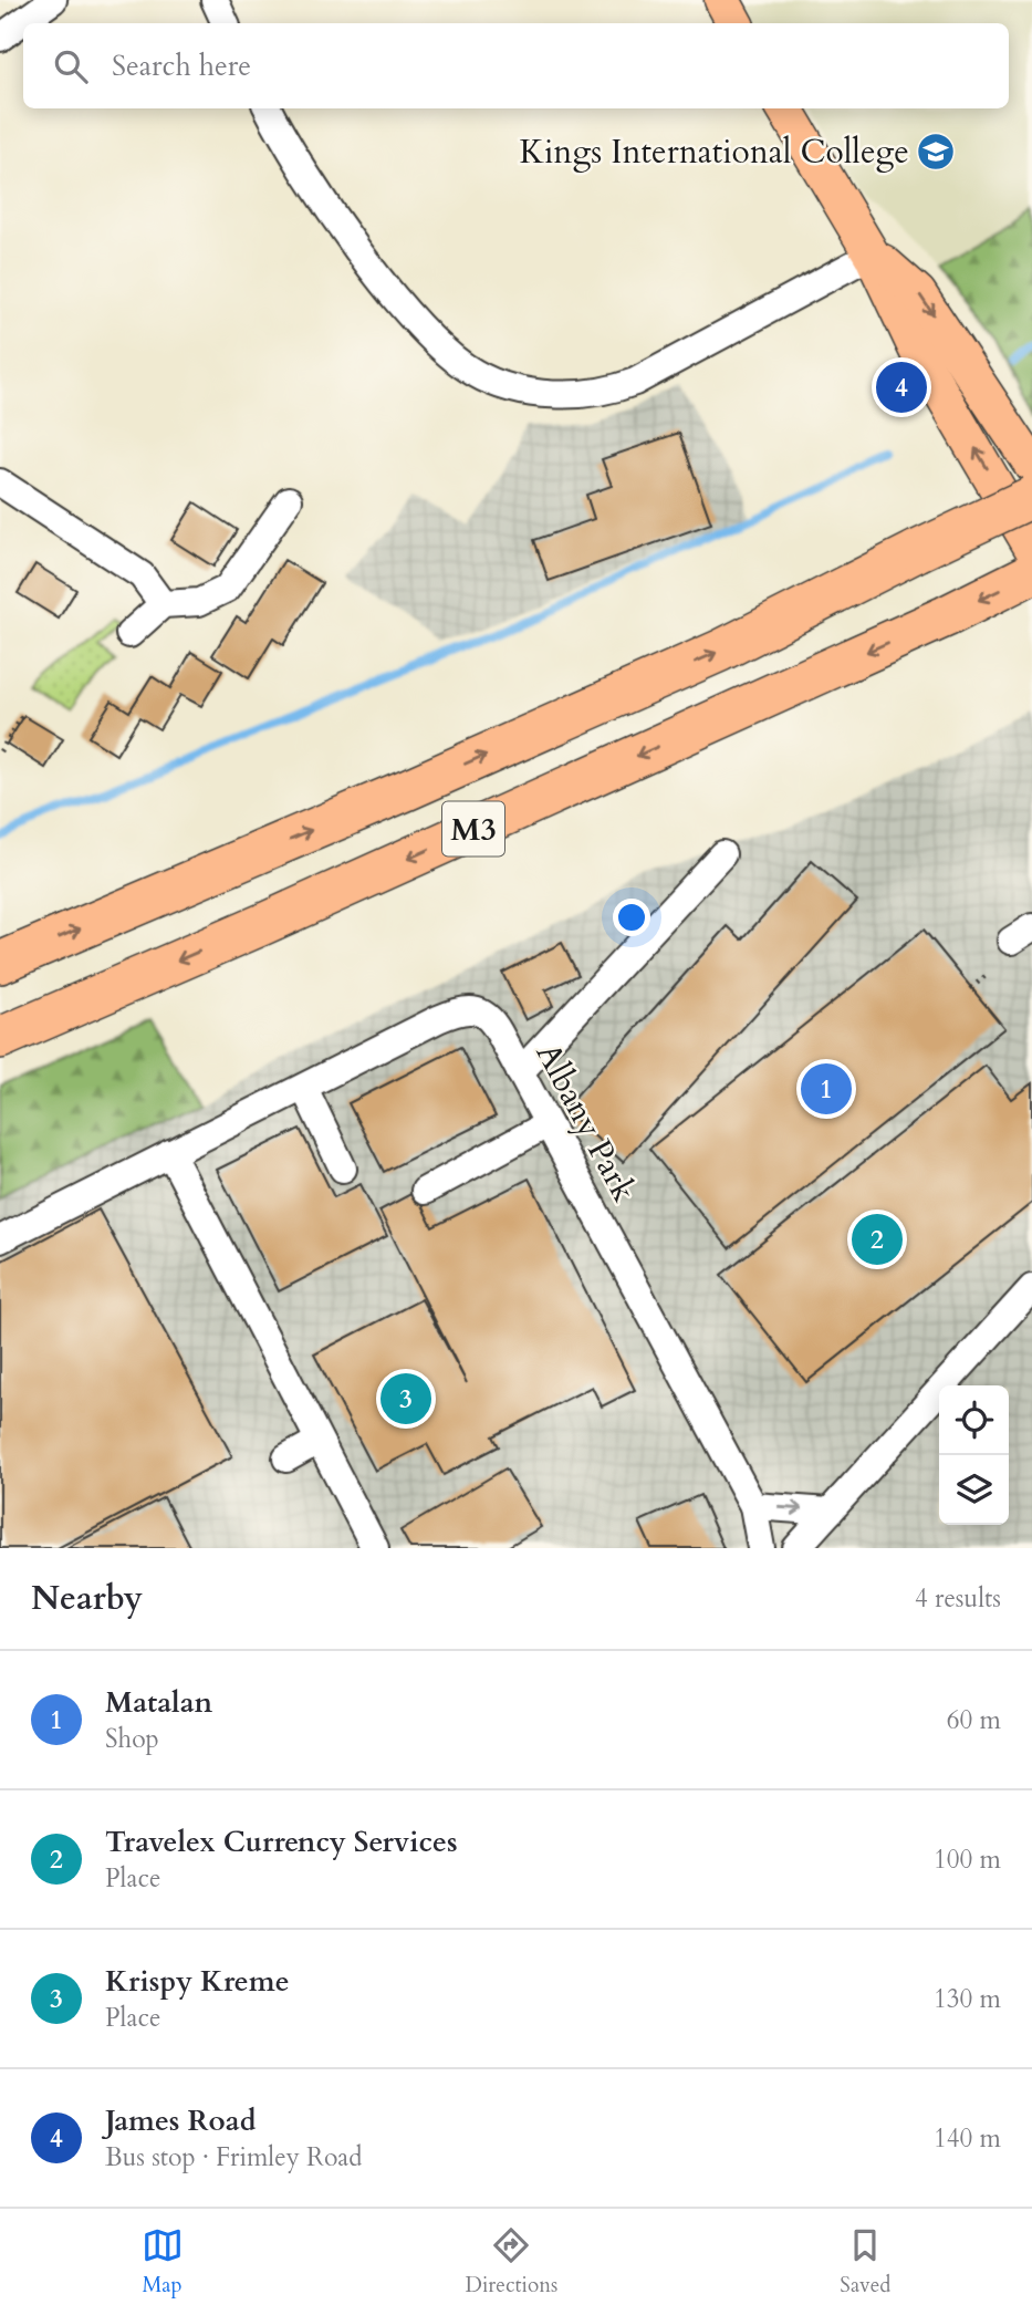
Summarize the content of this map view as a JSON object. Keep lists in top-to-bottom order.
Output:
{
  "streets": {
    "highway": ["M3"],
    "street": ["Albany Park"]
  },
  "places": {
    "school or university": ["Kings International College"]
  },
  "page": {
    "search": "Search here",
    "pins": [
      "4",
      "1",
      "2",
      "3"
    ],
    "heading": ["Nearby", "4 results"],
    "list": [
      {
        "mark": "1",
        "name": "Matalan",
        "note": "Shop",
        "value": "60 m"
      },
      {
        "mark": "2",
        "name": "Travelex Currency Services",
        "note": "Place",
        "value": "100 m"
      },
      {
        "mark": "3",
        "name": "Krispy Kreme",
        "note": "Place",
        "value": "130 m"
      },
      {
        "mark": "4",
        "name": "James Road",
        "note": "Bus stop · Frimley Road",
        "value": "140 m"
      }
    ],
    "nav": ["Map", "Directions", "Saved"]
  }
}
